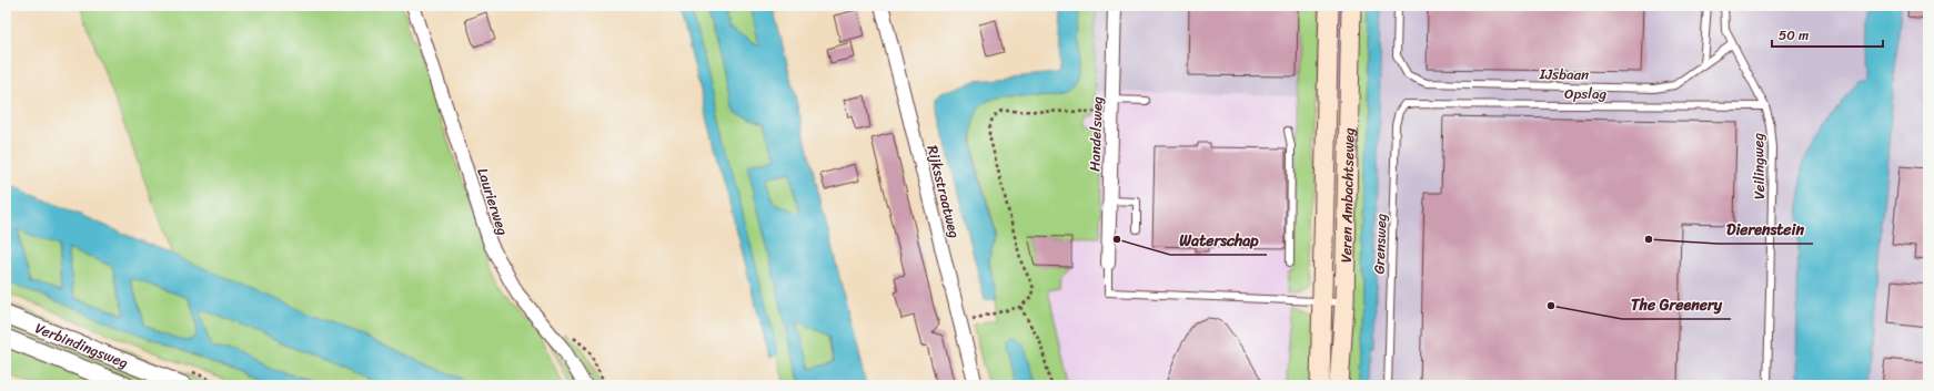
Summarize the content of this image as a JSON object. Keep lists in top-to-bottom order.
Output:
{
  "streets": {
    "main road": ["Veren Ambachtseweg"],
    "street": [
      "Handelsweg",
      "Rijksstraatweg",
      "Laurierweg",
      "Verbindingsweg"
    ],
    "lane": [
      "IJsbaan",
      "Opslag",
      "Veilingweg",
      "Grensweg"
    ]
  },
  "crossings": [
    ["IJsbaan", "Veilingweg"],
    ["Opslag", "Veilingweg"],
    ["Opslag", "Grensweg"]
  ],
  "places": ["Waterschap", "Dierenstein", "The Greenery"],
  "scale_bar": "50 m"
}
